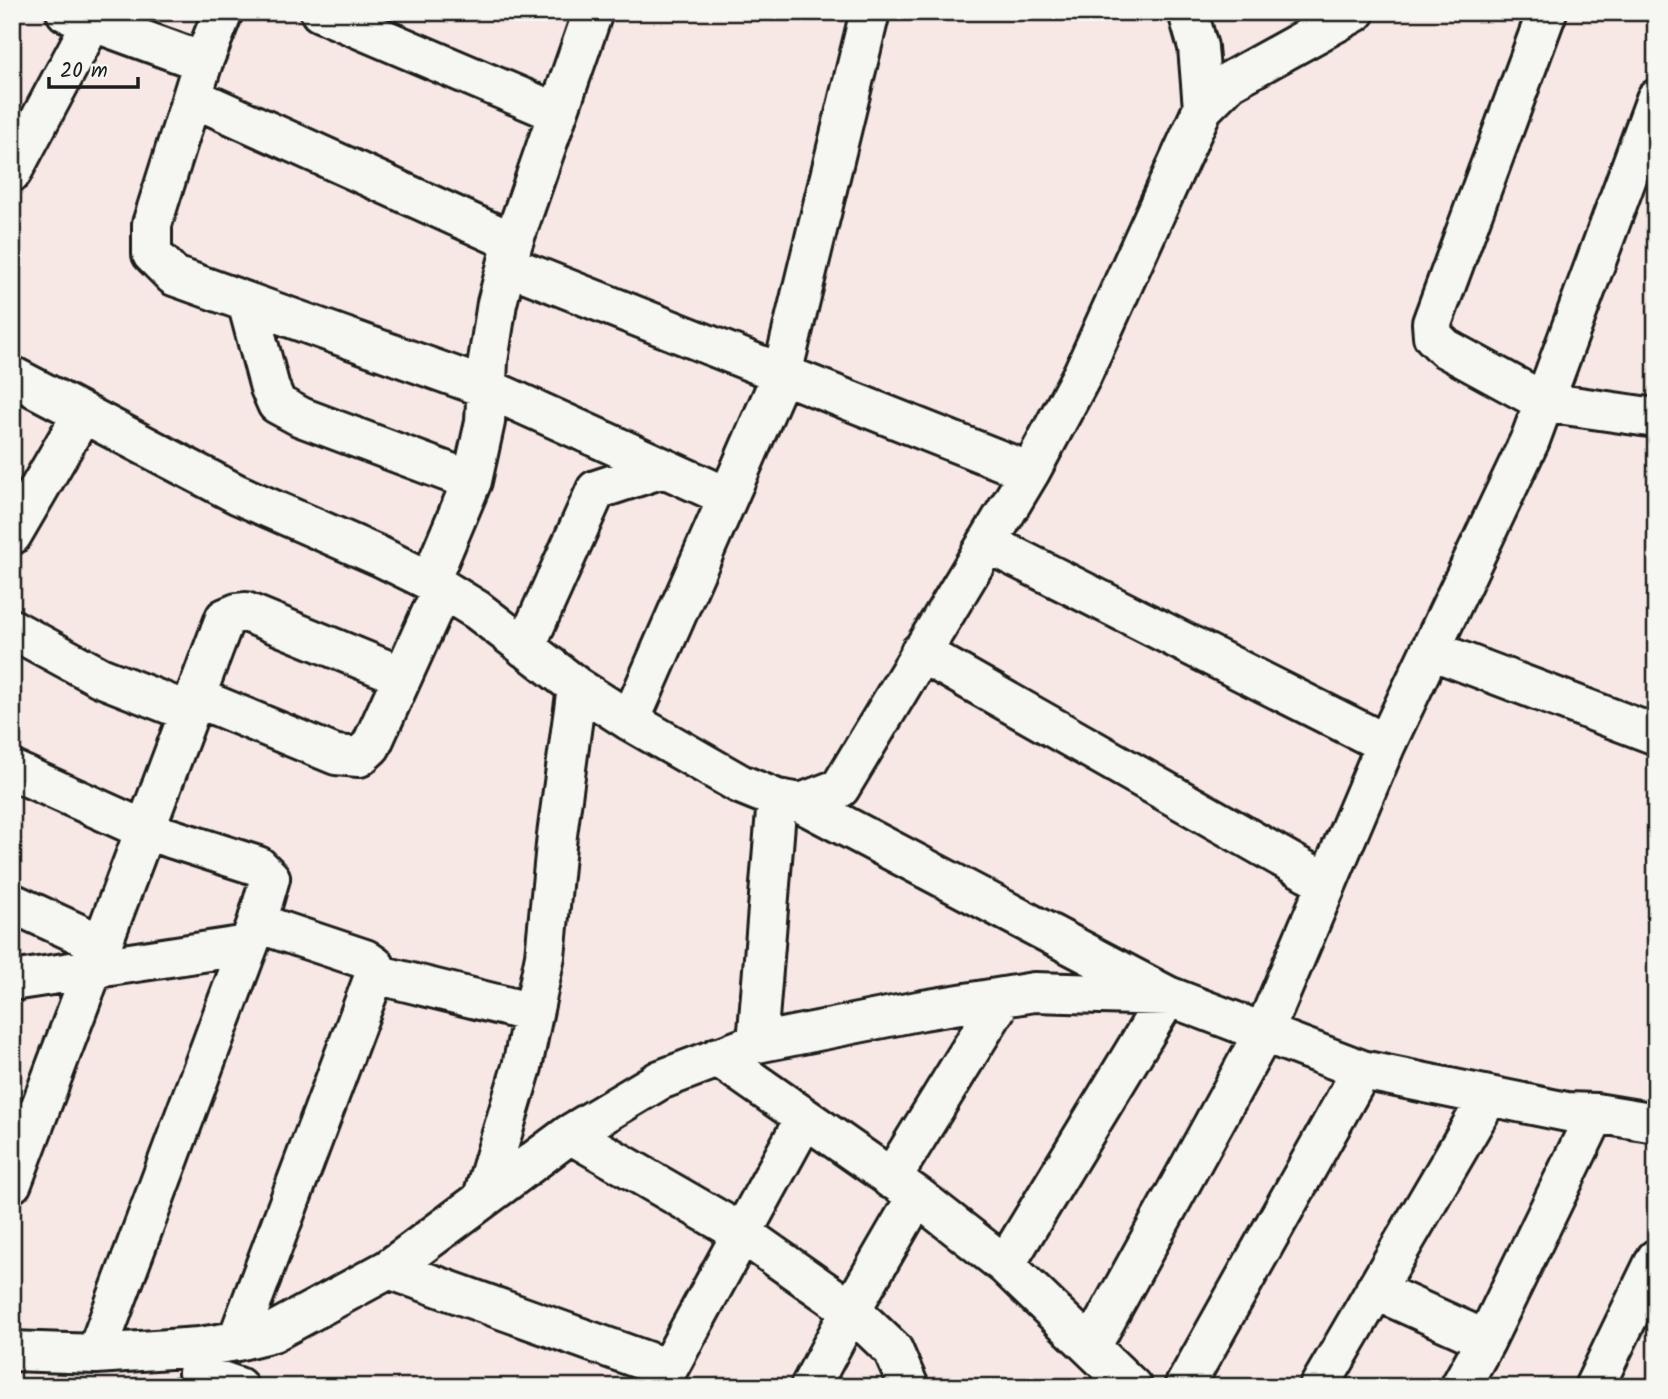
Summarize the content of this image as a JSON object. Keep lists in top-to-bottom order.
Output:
{
  "scale_bar": "20 m"
}
